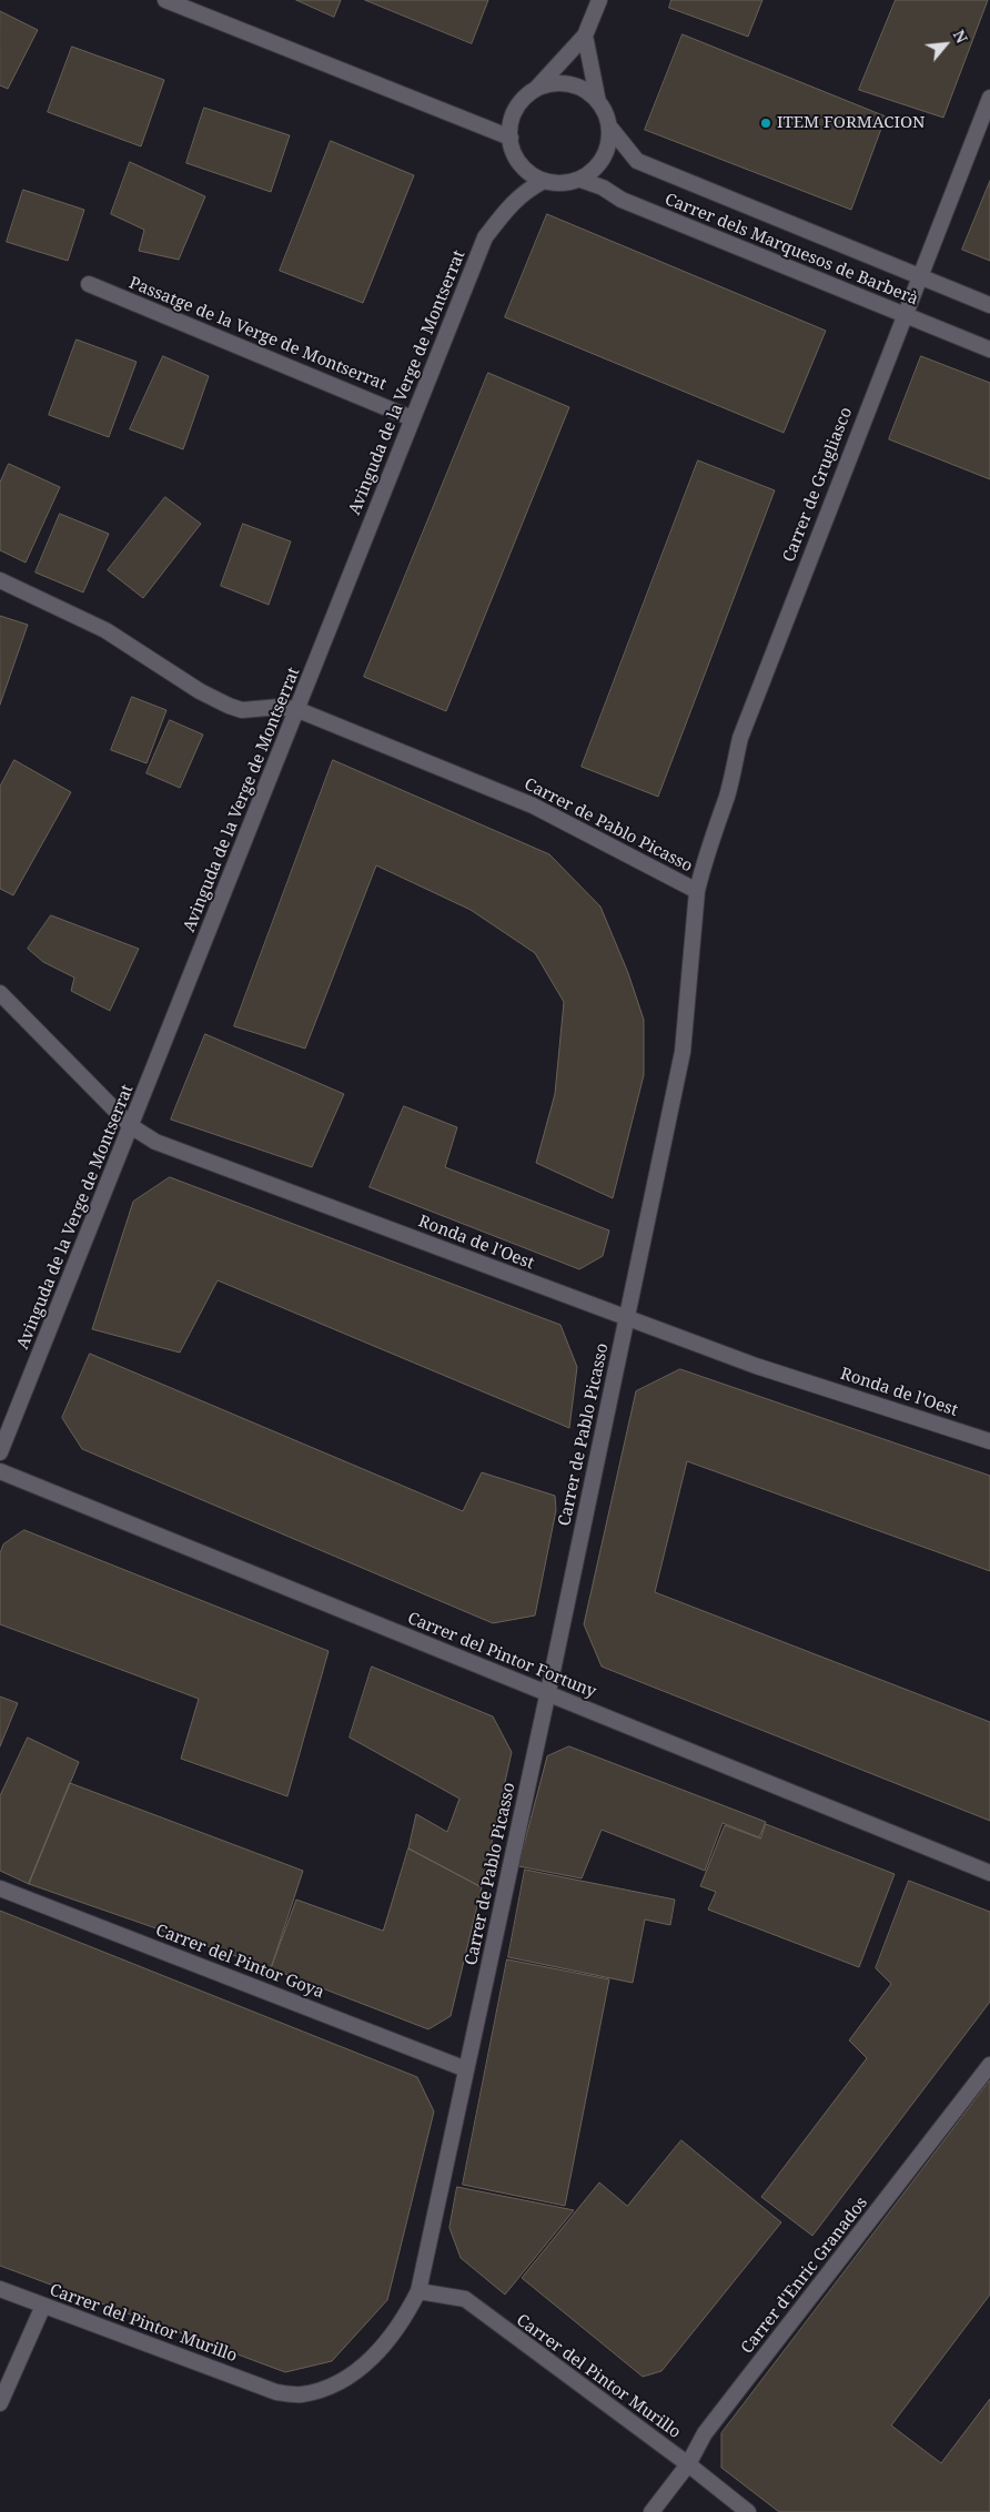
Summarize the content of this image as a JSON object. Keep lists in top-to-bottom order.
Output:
{
  "streets": {
    "street": [
      "Carrer dels Marquesos de Barberà",
      "Passatge de la Verge de Montserrat",
      "Avinguda de la Verge de Montserrat",
      "Carrer de Grugliasco",
      "Carrer de Pablo Picasso",
      "Ronda de l'Oest",
      "Carrer del Pintor Fortuny",
      "Carrer del Pintor Goya",
      "Carrer d'Enric Granados",
      "Carrer del Pintor Murillo"
    ]
  },
  "crossings": [
    ["Carrer dels Marquesos de Barberà", "Avinguda de la Verge de Montserrat"],
    ["Carrer dels Marquesos de Barberà", "Carrer de Grugliasco"],
    ["Passatge de la Verge de Montserrat", "Avinguda de la Verge de Montserrat"],
    ["Avinguda de la Verge de Montserrat", "Carrer de Pablo Picasso"],
    ["Avinguda de la Verge de Montserrat", "Ronda de l'Oest"],
    ["Carrer de Grugliasco", "Carrer de Pablo Picasso"],
    ["Carrer de Pablo Picasso", "Ronda de l'Oest"],
    ["Carrer de Pablo Picasso", "Carrer del Pintor Fortuny"],
    ["Carrer de Pablo Picasso", "Carrer del Pintor Goya"],
    ["Carrer de Pablo Picasso", "Carrer del Pintor Murillo"],
    ["Carrer d'Enric Granados", "Carrer del Pintor Murillo"]
  ],
  "places": ["ITEM FORMACION"],
  "north": "top right"
}
